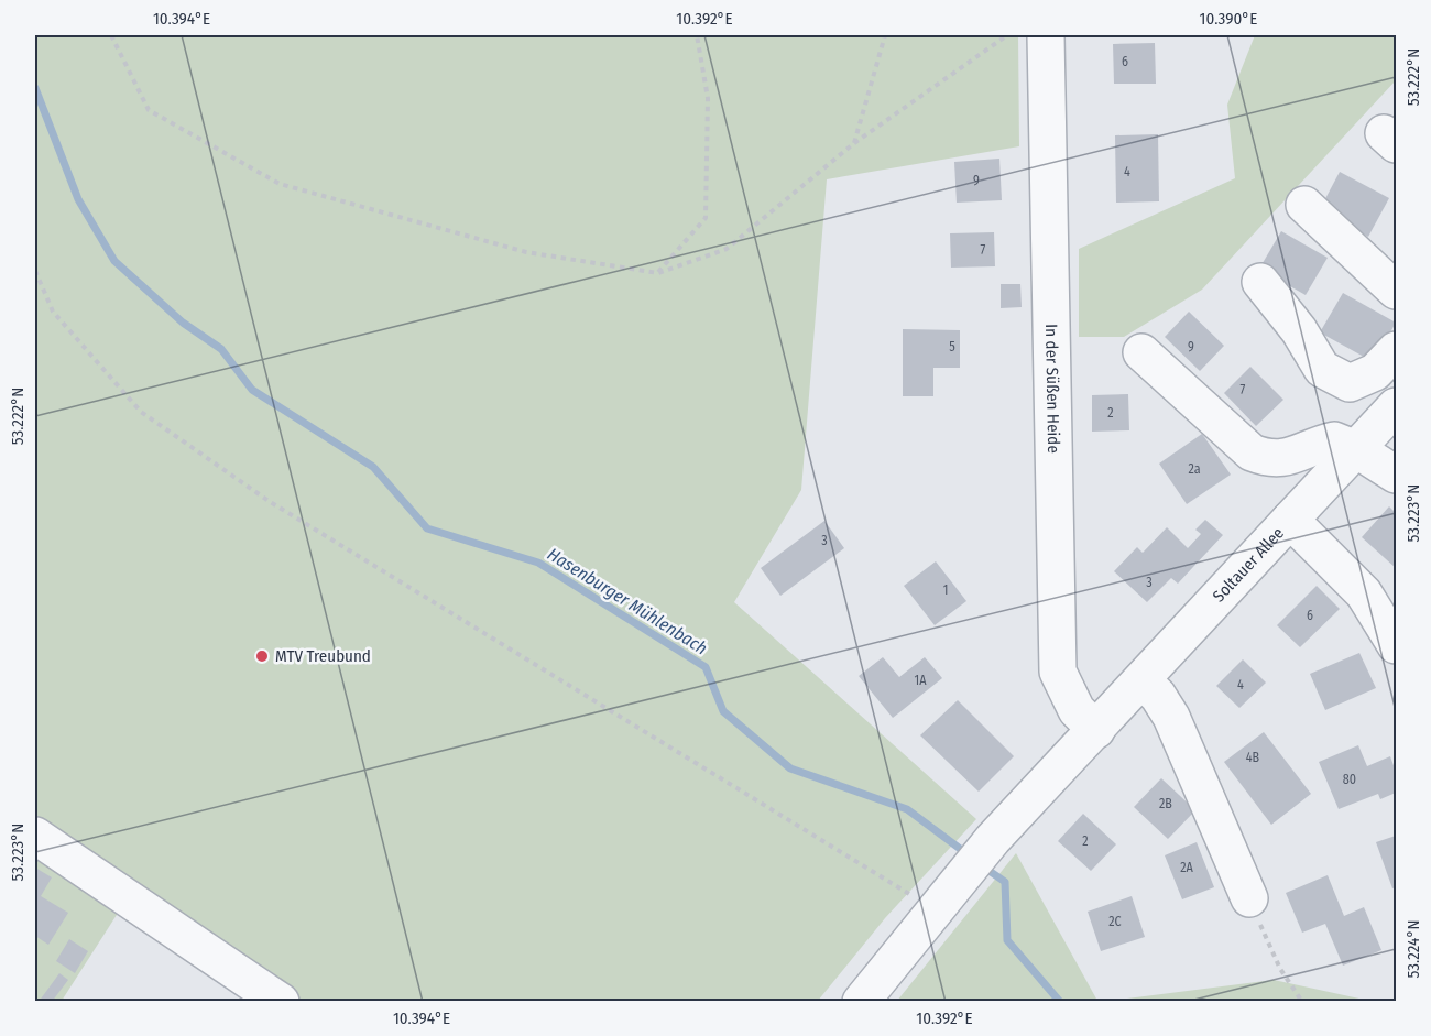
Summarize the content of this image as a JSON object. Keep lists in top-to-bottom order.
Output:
{
  "streets": {
    "street": ["In der Süßen Heide", "Soltauer Allee"]
  },
  "crossings": [
    ["In der Süßen Heide", "Soltauer Allee"]
  ],
  "water": ["Hasenburger Mühlenbach"],
  "places": ["MTV Treubund"],
  "house_numbers": [
    "6",
    "4",
    "9",
    "7",
    "5",
    "9",
    "7",
    "2",
    "2a",
    "3",
    "3",
    "1",
    "6",
    "1A",
    "4",
    "4B",
    "80",
    "2B",
    "2",
    "2A",
    "2C"
  ],
  "coordinates": [
    "10.394°E",
    "10.392°E",
    "10.390°E",
    "53.222°N",
    "53.223°N",
    "53.224°N"
  ]
}
